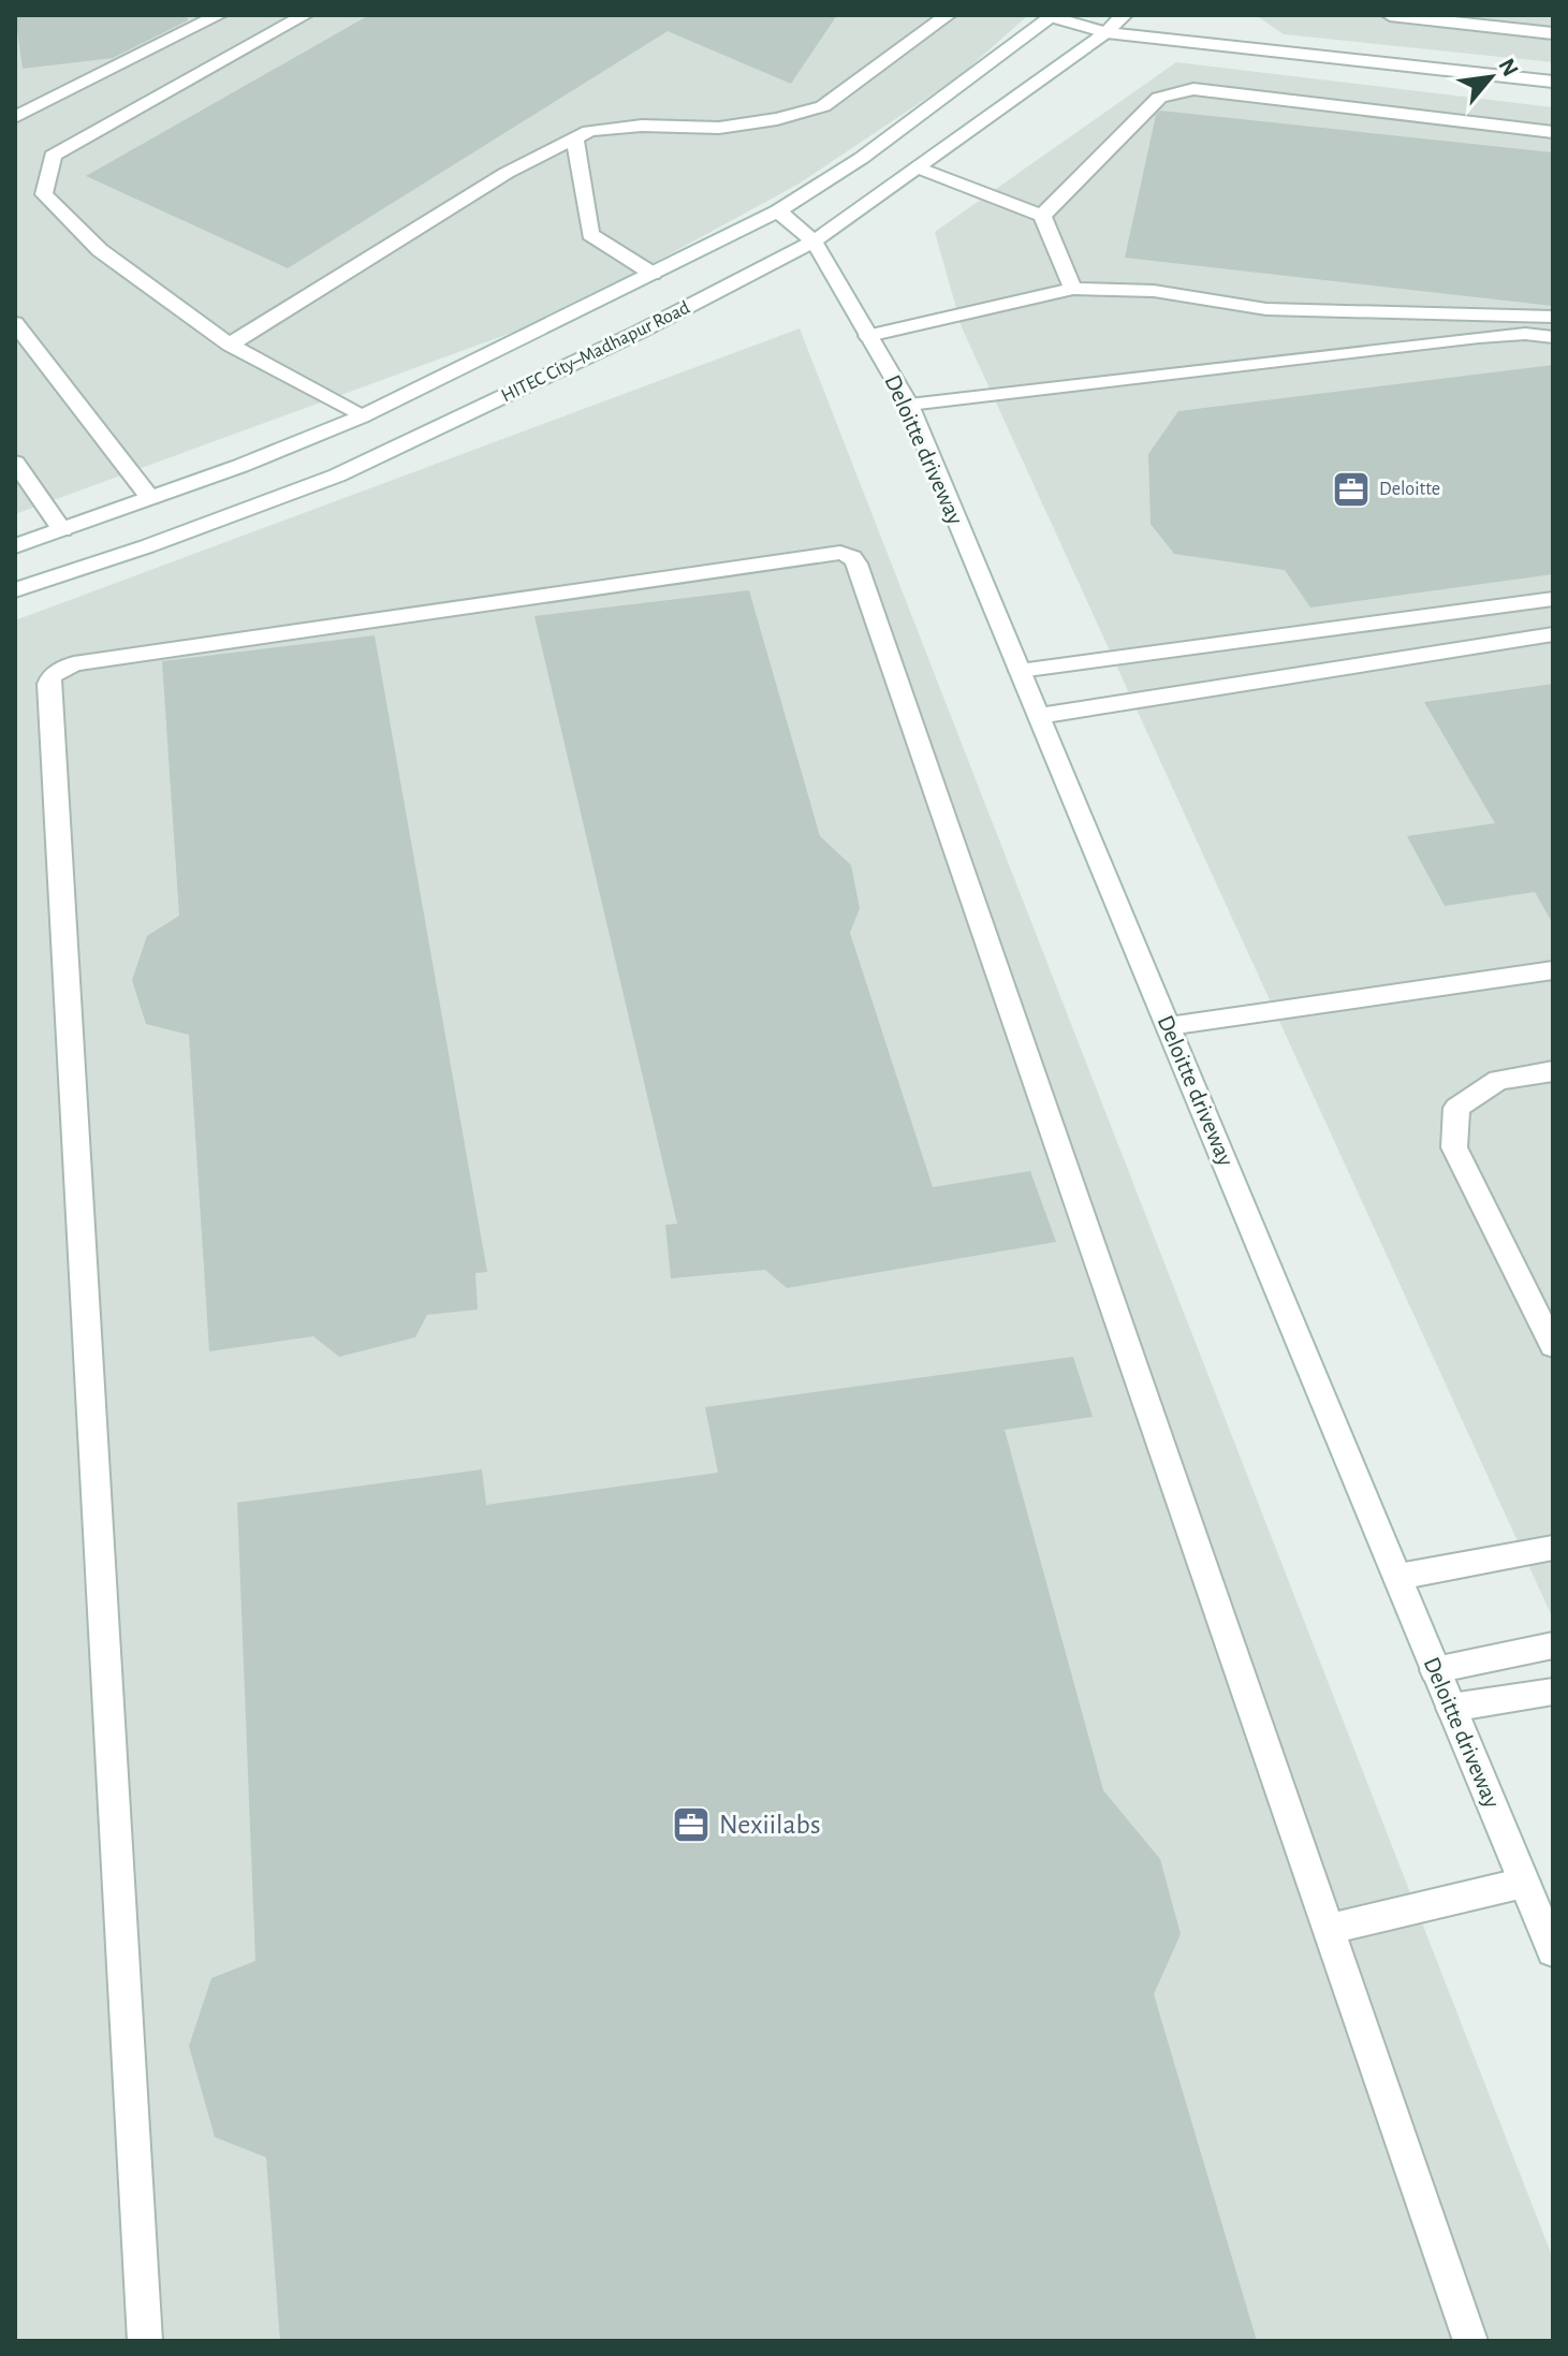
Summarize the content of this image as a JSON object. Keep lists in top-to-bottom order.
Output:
{
  "streets": {
    "main road": ["HITEC City–Madhapur Road", "Deloitte driveway"]
  },
  "crossings": [
    ["HITEC City–Madhapur Road", "Deloitte driveway"]
  ],
  "places": {
    "office": ["Deloitte", "Nexiilabs"]
  },
  "north": "top right"
}
